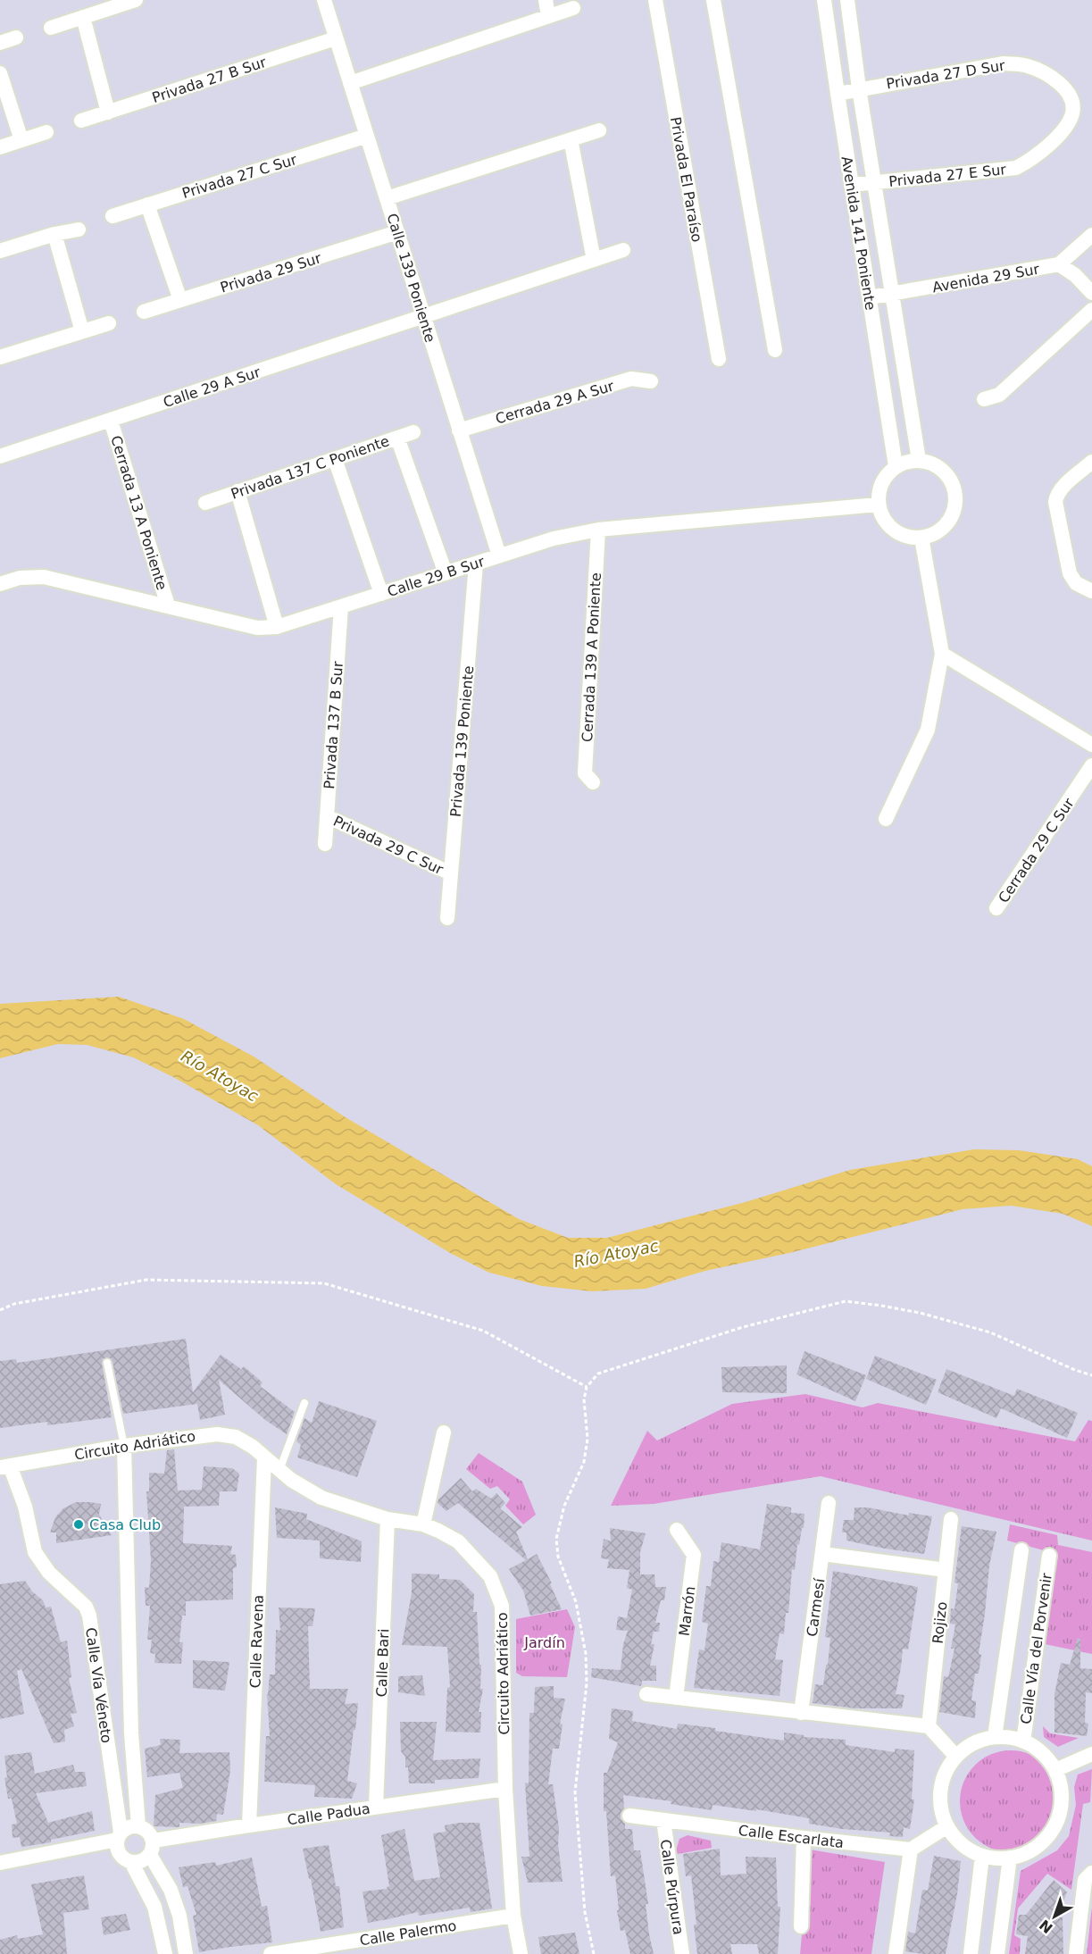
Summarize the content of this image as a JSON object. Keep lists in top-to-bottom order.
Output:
{
  "streets": {
    "street": [
      "Privada 27 D Sur",
      "Privada 27 B Sur",
      "Privada 27 E Sur",
      "Privada 27 C Sur",
      "Privada El Paraíso",
      "Avenida 141 Poniente",
      "Privada 29 Sur",
      "Calle 139 Poniente",
      "Avenida 29 Sur",
      "Calle 29 A Sur",
      "Cerrada 29 A Sur",
      "Privada 137 C Poniente",
      "Cerrada 13 A Poniente",
      "Calle 29 B Sur",
      "Cerrada 139 A Poniente",
      "Privada 137 B Sur",
      "Privada 139 Poniente",
      "Privada 29 C Sur",
      "Cerrada 29 C Sur",
      "Circuito Adriático",
      "Carmesí",
      "Marrón",
      "Rojizo",
      "Calle Ravena",
      "Calle Vía del Porvenir",
      "Calle Bari",
      "Calle Vía Véneto",
      "Calle Padua",
      "Calle Escarlata",
      "Calle Púrpura",
      "Calle Palermo"
    ]
  },
  "crossings": [
    ["Privada 27 D Sur", "Privada 27 E Sur"],
    ["Privada 27 D Sur", "Avenida 141 Poniente"],
    ["Privada 27 B Sur", "Calle 139 Poniente"],
    ["Privada 27 E Sur", "Avenida 141 Poniente"],
    ["Privada 27 C Sur", "Calle 139 Poniente"],
    ["Avenida 141 Poniente", "Avenida 29 Sur"],
    ["Avenida 141 Poniente", "Calle 29 B Sur"],
    ["Privada 29 Sur", "Calle 139 Poniente"],
    ["Calle 139 Poniente", "Calle 29 A Sur"],
    ["Calle 139 Poniente", "Cerrada 29 A Sur"],
    ["Calle 139 Poniente", "Calle 29 B Sur"],
    ["Calle 29 A Sur", "Cerrada 13 A Poniente"],
    ["Cerrada 13 A Poniente", "Calle 29 B Sur"],
    ["Calle 29 B Sur", "Cerrada 139 A Poniente"],
    ["Calle 29 B Sur", "Privada 137 B Sur"],
    ["Calle 29 B Sur", "Privada 139 Poniente"],
    ["Privada 137 B Sur", "Privada 29 C Sur"],
    ["Privada 139 Poniente", "Privada 29 C Sur"],
    ["Circuito Adriático", "Calle Ravena"],
    ["Circuito Adriático", "Calle Bari"],
    ["Circuito Adriático", "Calle Vía Véneto"],
    ["Circuito Adriático", "Calle Padua"],
    ["Circuito Adriático", "Calle Palermo"],
    ["Calle Ravena", "Calle Padua"],
    ["Calle Bari", "Calle Padua"],
    ["Calle Vía Véneto", "Calle Padua"],
    ["Calle Escarlata", "Calle Púrpura"]
  ],
  "water": ["Río Atoyac"],
  "parks": ["Jardín"],
  "places": ["Casa Club"],
  "north": "bottom left"
}
